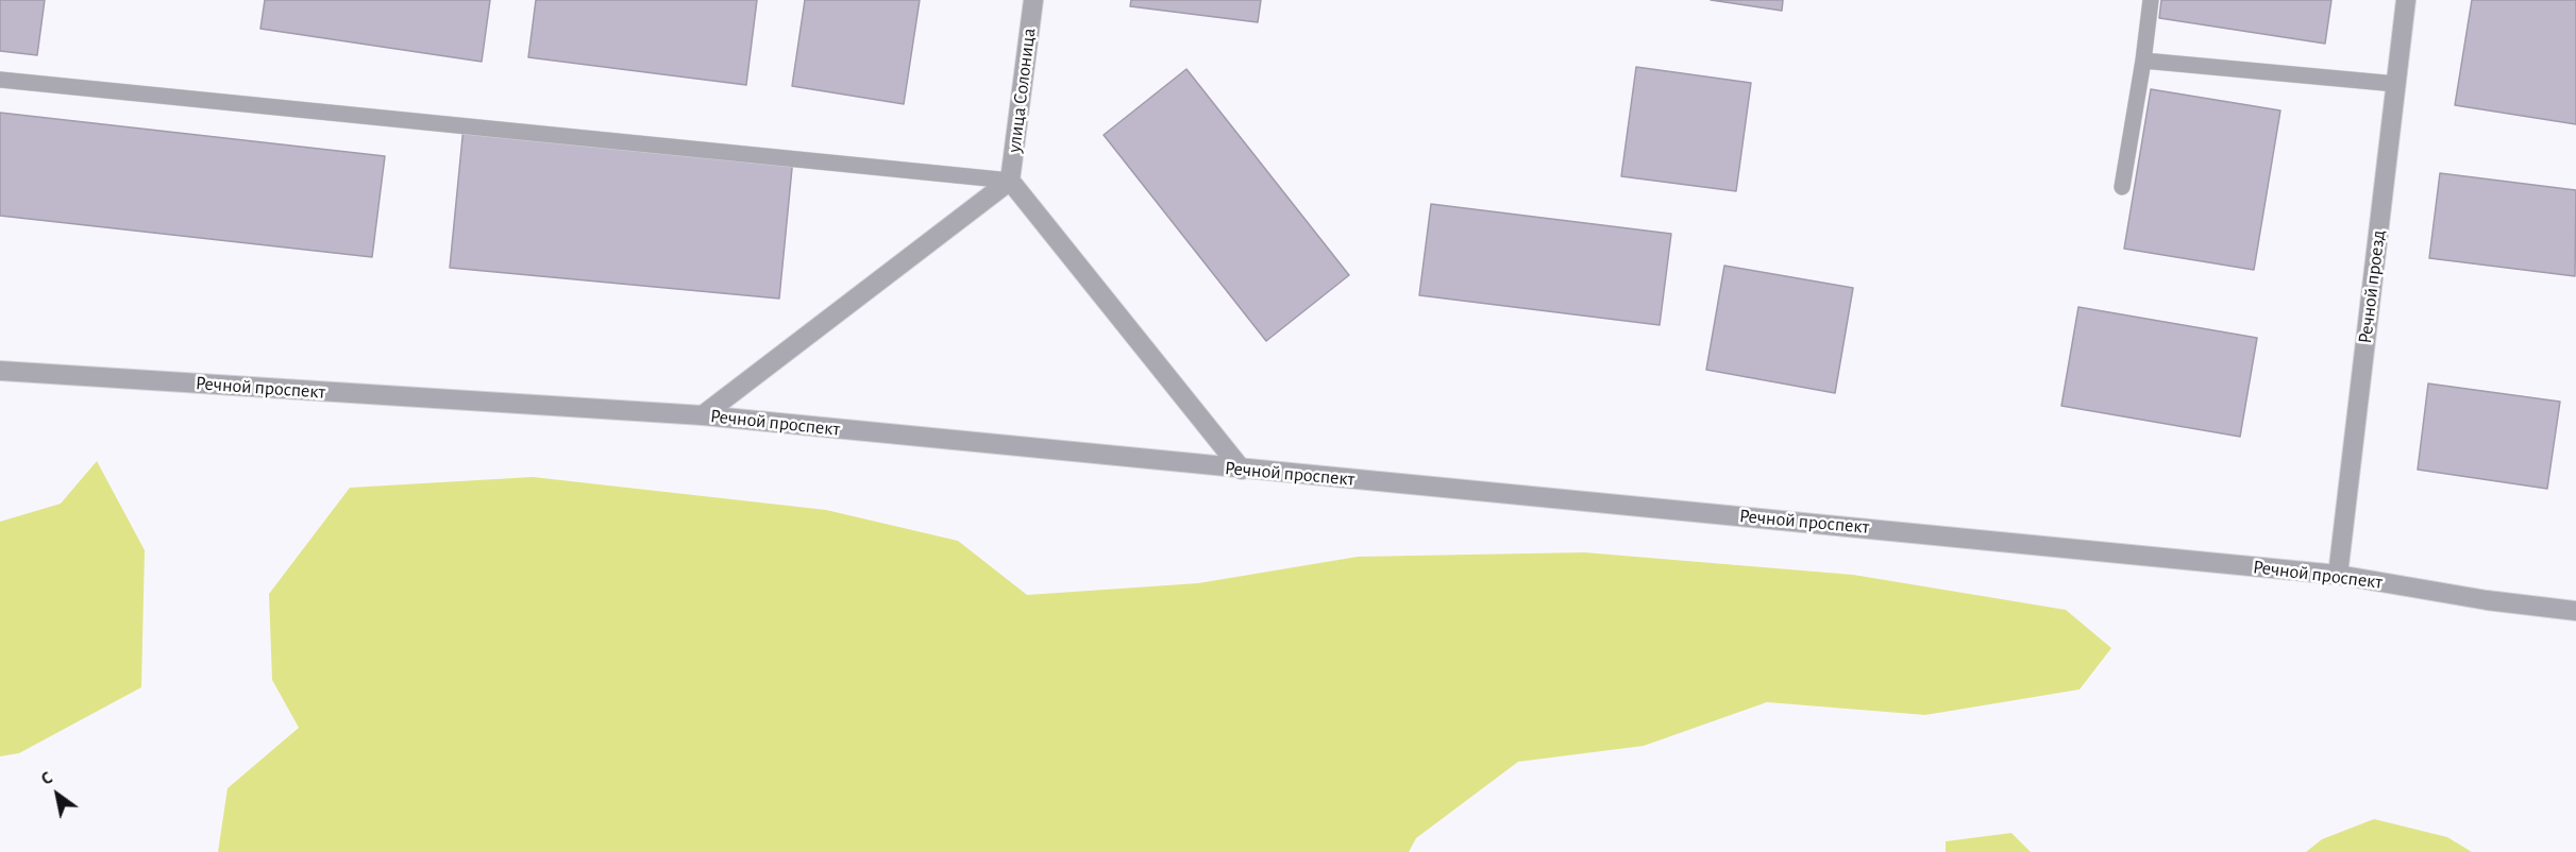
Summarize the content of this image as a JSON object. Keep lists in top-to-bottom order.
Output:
{
  "streets": {
    "street": ["улица Солоница", "Речной проезд", "Речной проспект"]
  },
  "crossings": [
    ["Речной проезд", "Речной проспект"]
  ],
  "north": "top left"
}
